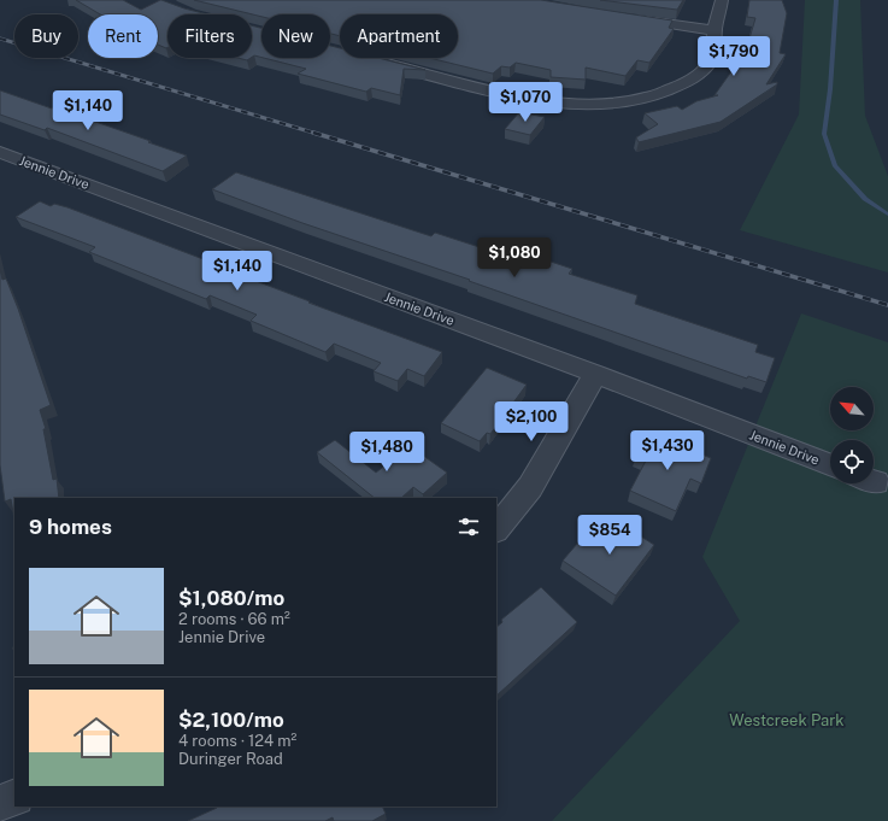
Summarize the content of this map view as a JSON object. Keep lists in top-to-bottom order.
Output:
{
  "streets": {
    "street": ["Jennie Drive"]
  },
  "parks": ["Westcreek Park"],
  "north": "top left",
  "page": {
    "chip": [
      "Buy",
      "Rent",
      "Filters",
      "New",
      "Apartment"
    ],
    "price": [
      "$1,790",
      "$1,070",
      "$1,140",
      "$1,080",
      "$1,140",
      "$2,100",
      "$1,430",
      "$1,480",
      "$854"
    ],
    "heading": "9 homes",
    "list": [
      {
        "name": "$1,080/mo",
        "note": "2 rooms · 66 m² · Jennie Drive"
      },
      {
        "name": "$2,100/mo",
        "note": "4 rooms · 124 m² · Duringer Road"
      }
    ]
  }
}
